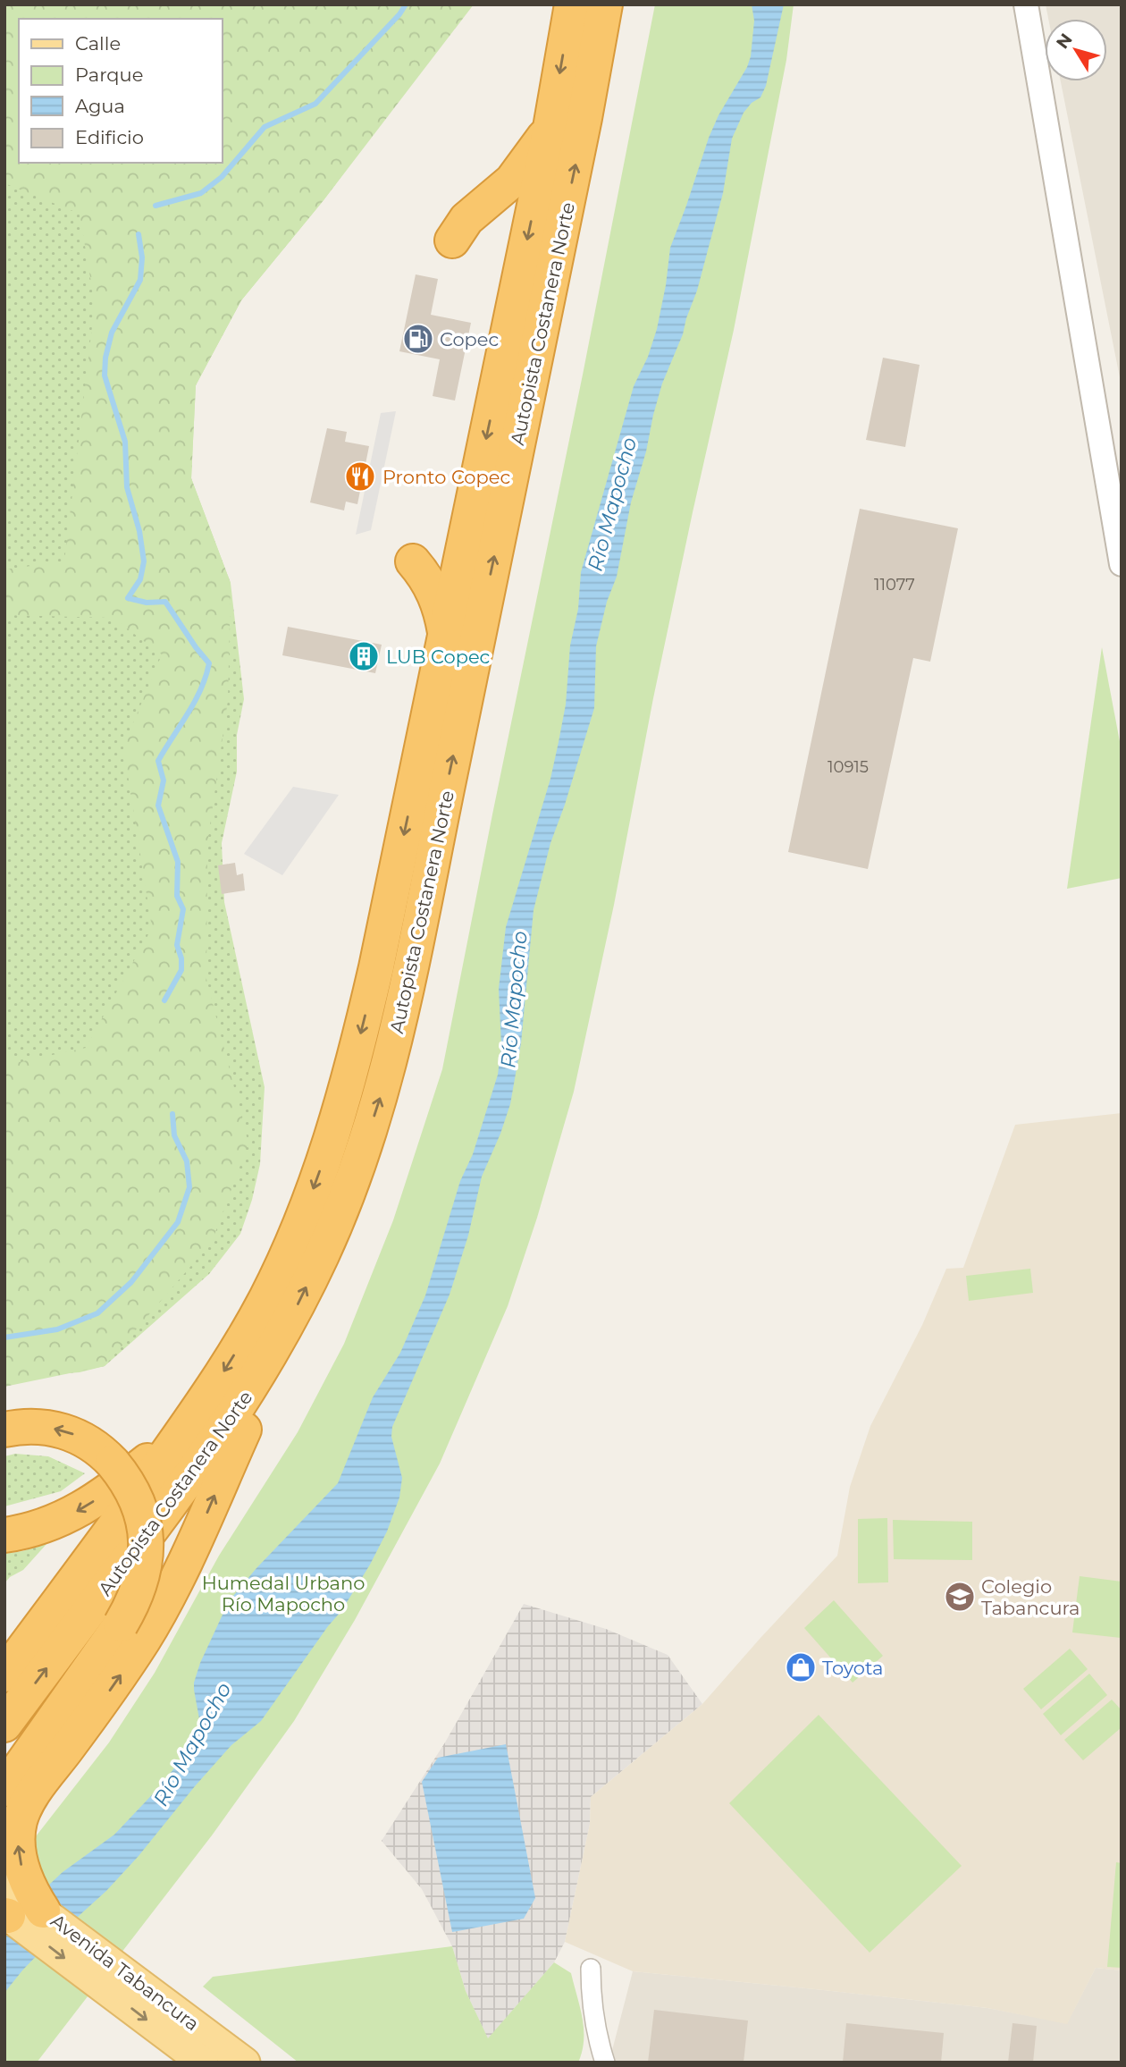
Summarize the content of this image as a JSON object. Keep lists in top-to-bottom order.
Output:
{
  "streets": {
    "highway": ["Autopista Costanera Norte"],
    "main road": ["Avenida Tabancura"]
  },
  "water": ["Río Mapocho"],
  "parks": ["Humedal Urbano Río Mapocho"],
  "places": {
    "fuel station": ["Copec"],
    "restaurant": ["Pronto Copec"],
    "building": ["LUB Copec"],
    "school or university": ["Colegio Tabancura"],
    "shop": ["Toyota"]
  },
  "house_numbers": ["11077", "10915"],
  "legend": [
    "Calle",
    "Parque",
    "Agua",
    "Edificio"
  ],
  "north": "top left"
}
